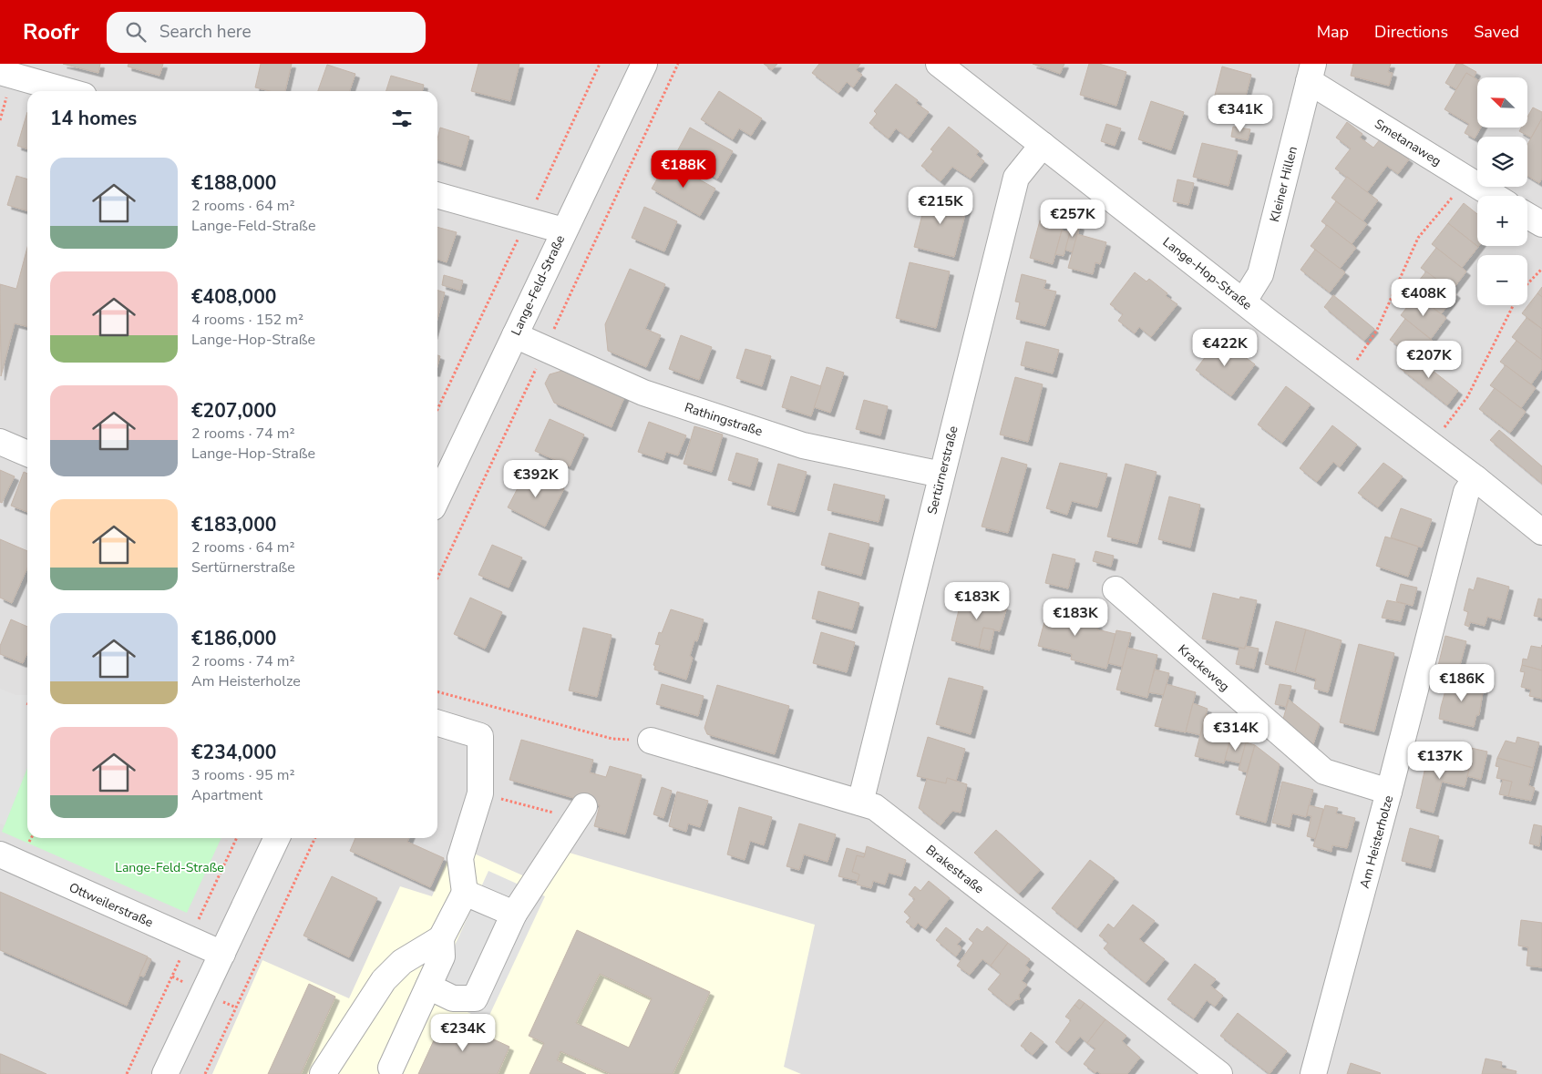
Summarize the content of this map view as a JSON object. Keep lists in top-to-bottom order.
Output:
{
  "streets": {
    "street": [
      "Smetanaweg",
      "Kleiner Hillen",
      "Lange-Hop-Straße",
      "Lange-Feld-Straße",
      "Rathingstraße",
      "Sertürnerstraße",
      "Krackeweg",
      "Am Heisterholze",
      "Brakestraße",
      "Ottweilerstraße"
    ]
  },
  "crossings": [
    ["Smetanaweg", "Kleiner Hillen"],
    ["Kleiner Hillen", "Lange-Hop-Straße"],
    ["Lange-Hop-Straße", "Sertürnerstraße"],
    ["Lange-Hop-Straße", "Am Heisterholze"],
    ["Lange-Feld-Straße", "Rathingstraße"],
    ["Rathingstraße", "Sertürnerstraße"],
    ["Sertürnerstraße", "Brakestraße"],
    ["Krackeweg", "Am Heisterholze"]
  ],
  "parks": ["Lange-Feld-Straße"],
  "north": "top left",
  "page": {
    "header": "Roofr",
    "search": "Search here",
    "nav": ["Map", "Directions", "Saved"],
    "map_buttons": ["+", "−"],
    "heading": "14 homes",
    "price": [
      "€341K",
      "€188K",
      "€215K",
      "€257K",
      "€408K",
      "€422K",
      "€207K",
      "€392K",
      "€183K",
      "€183K",
      "€186K",
      "€314K",
      "€137K",
      "€234K"
    ],
    "list": [
      {
        "name": "€188,000",
        "note": "2 rooms · 64 m² · Lange-Feld-Straße"
      },
      {
        "name": "€408,000",
        "note": "4 rooms · 152 m² · Lange-Hop-Straße"
      },
      {
        "name": "€207,000",
        "note": "2 rooms · 74 m² · Lange-Hop-Straße"
      },
      {
        "name": "€183,000",
        "note": "2 rooms · 64 m² · Sertürnerstraße"
      },
      {
        "name": "€186,000",
        "note": "2 rooms · 74 m² · Am Heisterholze"
      },
      {
        "name": "€234,000",
        "note": "3 rooms · 95 m² · Apartment"
      }
    ]
  }
}
